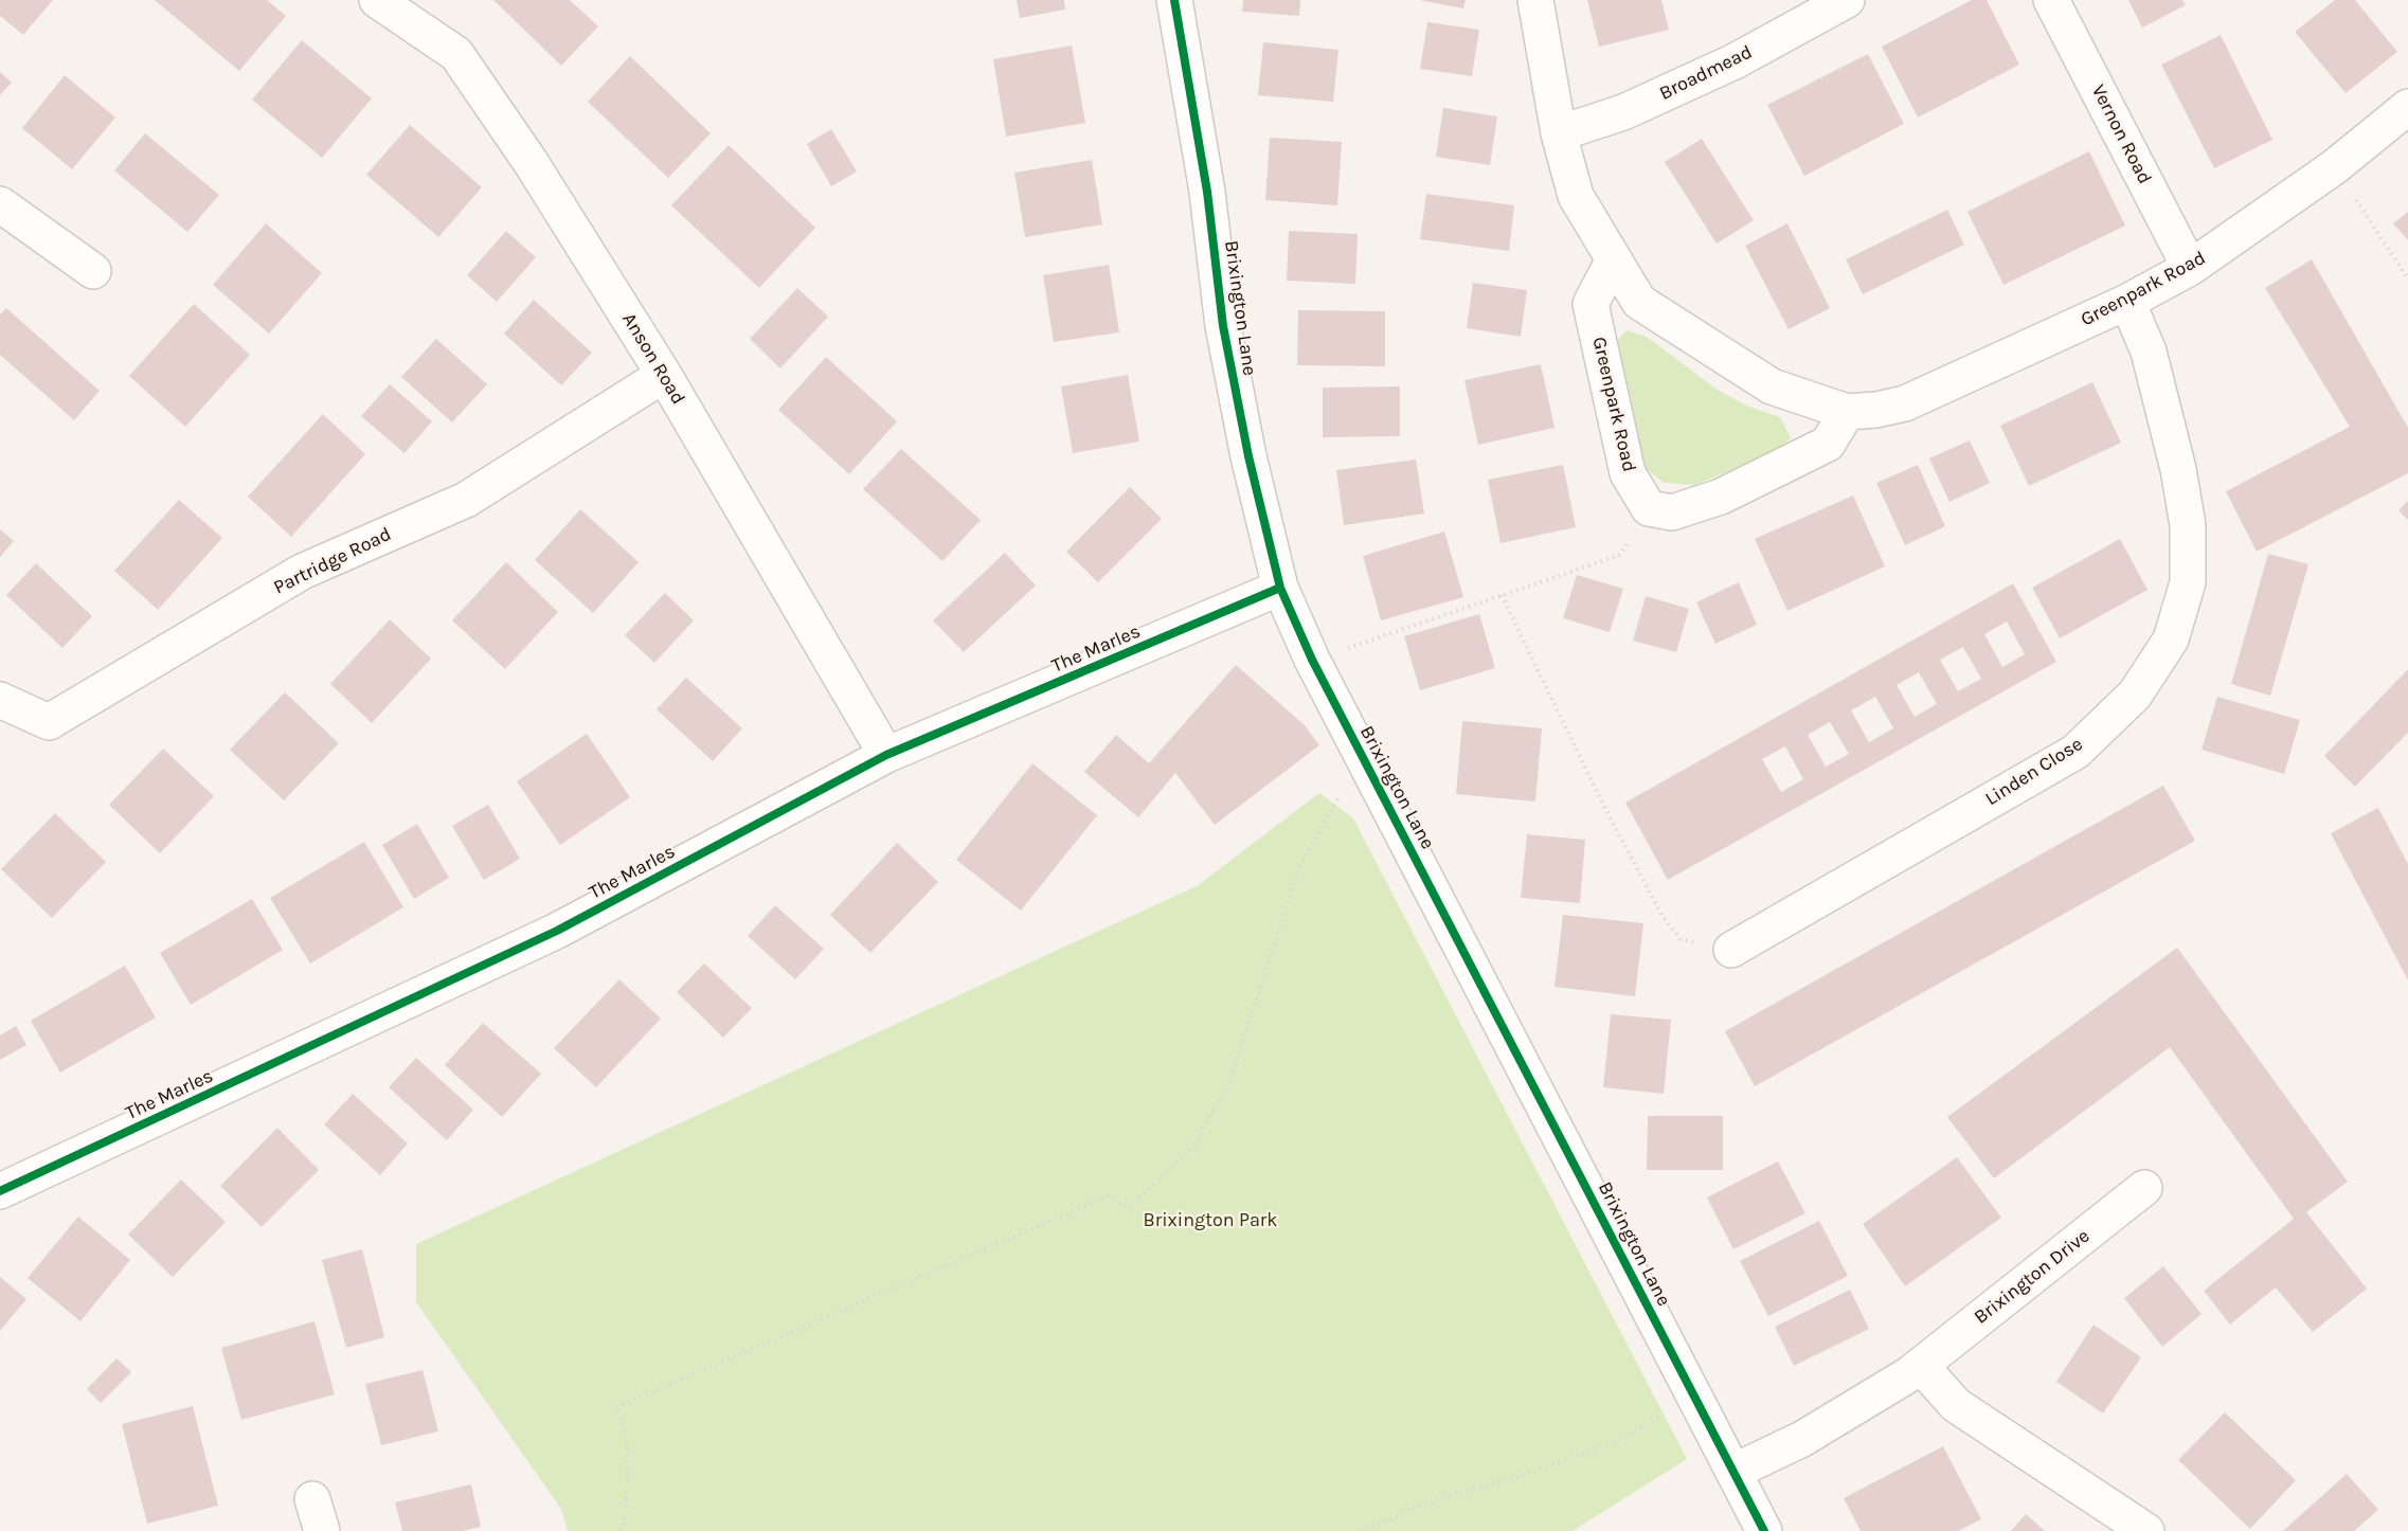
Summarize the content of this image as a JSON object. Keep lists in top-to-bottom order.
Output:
{
  "streets": {
    "street": [
      "Broadmead",
      "Vernon Road",
      "Greenpark Road",
      "Brixington Lane",
      "Anson Road",
      "Partridge Road",
      "The Marles",
      "Linden Close",
      "Brixington Drive"
    ]
  },
  "crossings": [
    ["Broadmead", "Greenpark Road"],
    ["Vernon Road", "Greenpark Road"],
    ["Greenpark Road", "Linden Close"],
    ["Brixington Lane", "The Marles"],
    ["Brixington Lane", "Brixington Drive"],
    ["Anson Road", "Partridge Road"],
    ["Anson Road", "The Marles"]
  ],
  "parks": ["Brixington Park"]
}
